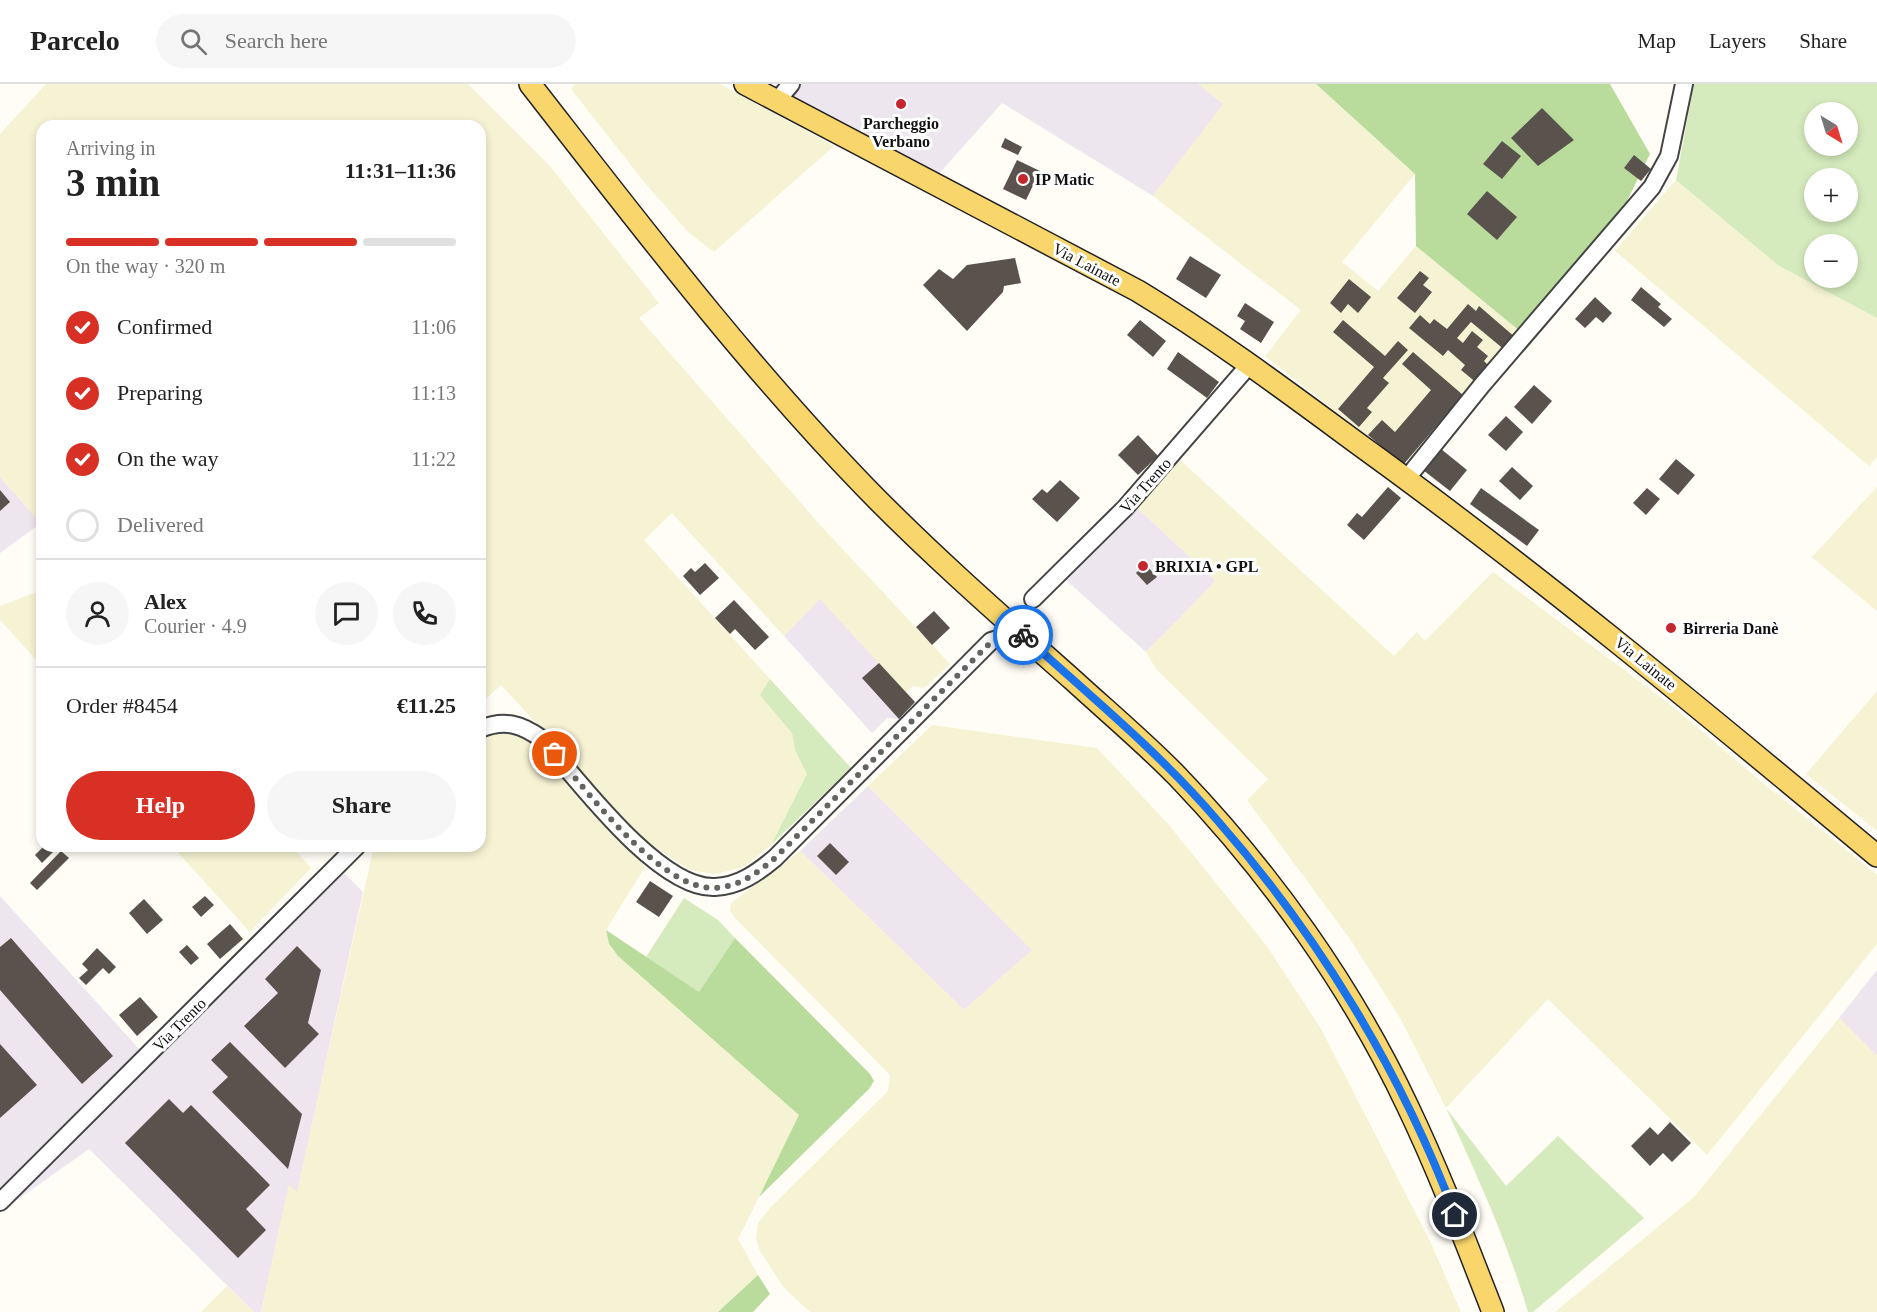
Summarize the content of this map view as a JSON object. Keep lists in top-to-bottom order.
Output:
{
  "streets": {
    "main road": ["Via Lainate"],
    "street": ["Via Trento"]
  },
  "crossings": [
    ["Via Lainate", "Via Trento"]
  ],
  "places": [
    "Parcheggio Verbano",
    "IP Matic",
    "BRIXIA • GPL",
    "Birreria Danè"
  ],
  "north": "bottom right",
  "page": {
    "header": "Parcelo",
    "search": "Search here",
    "nav": ["Map", "Layers", "Share"],
    "map_buttons": ["+", "−"],
    "heading": ["3 min", "Arriving in", "11:31–11:36"],
    "panel": [
      "Alex",
      "Courier · 4.9",
      "Order #8454",
      "€11.25"
    ],
    "bar": "On the way · 320 m",
    "list": [
      ["Confirmed", "11:06"],
      ["Preparing", "11:13"],
      ["On the way", "11:22"],
      "Delivered"
    ],
    "buttons": ["Help", "Share"]
  }
}
